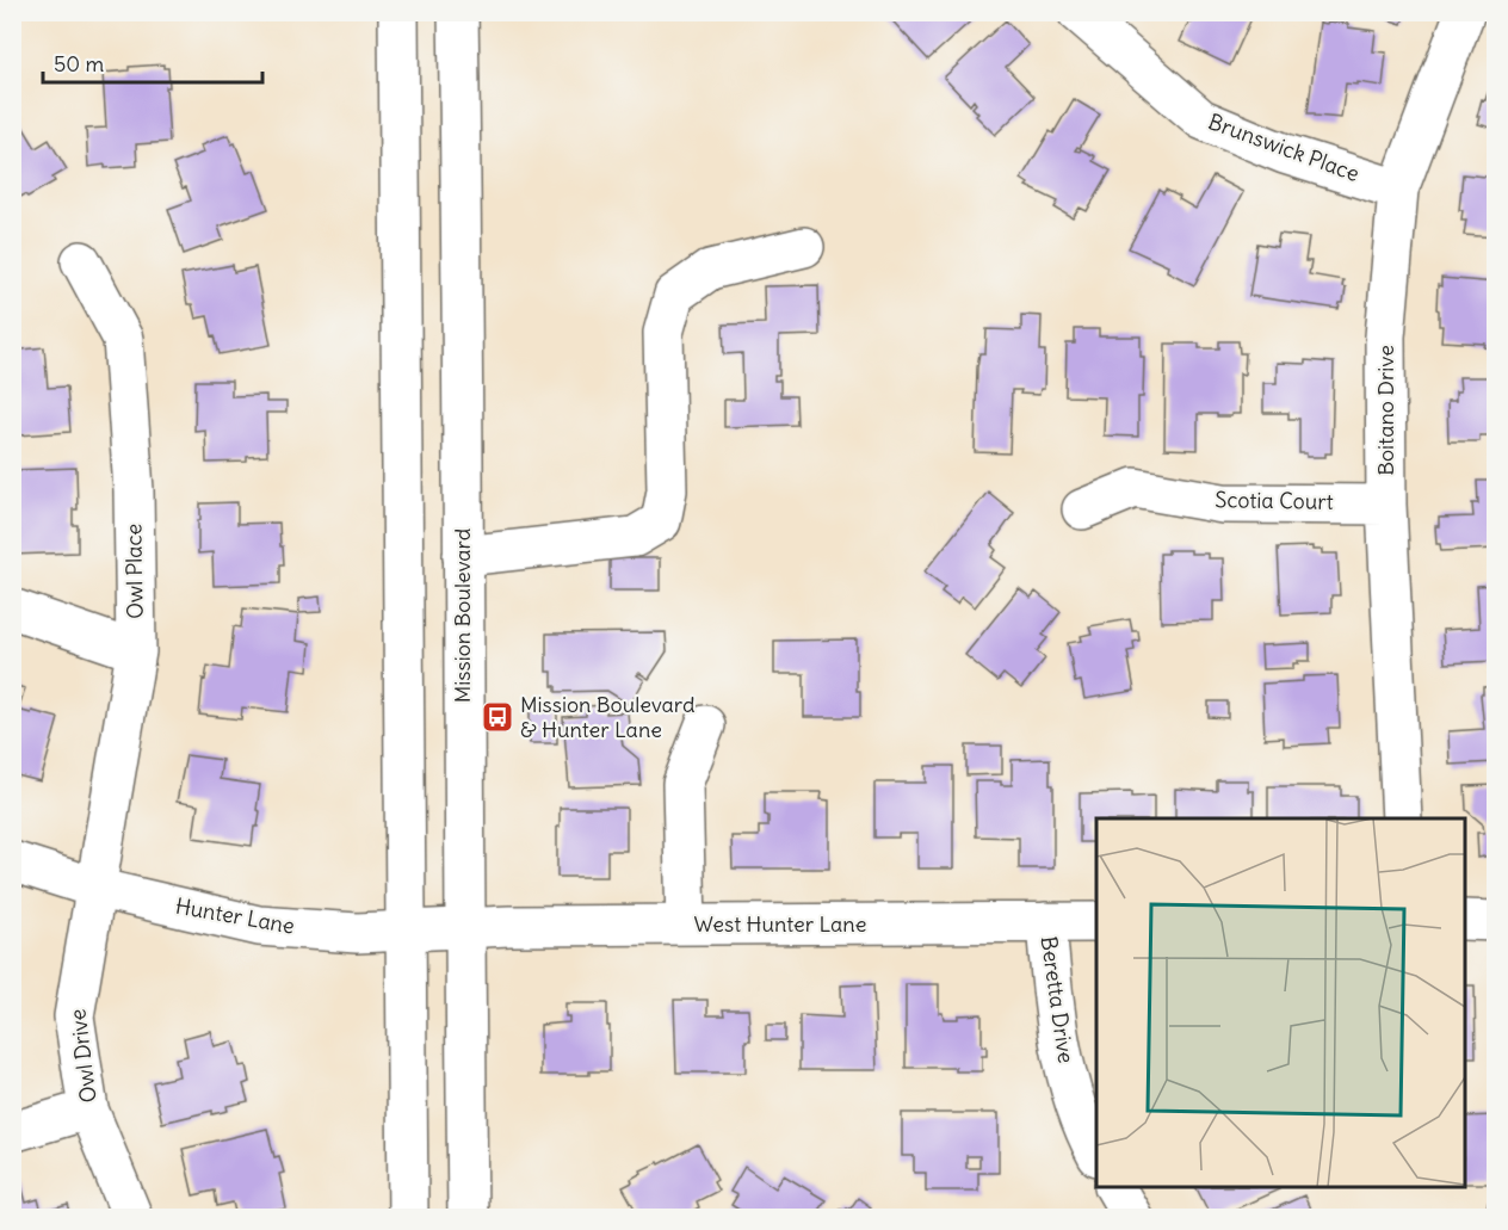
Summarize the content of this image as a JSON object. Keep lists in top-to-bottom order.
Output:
{
  "streets": {
    "street": [
      "Brunswick Place",
      "Boitano Drive",
      "Scotia Court",
      "Owl Place",
      "Mission Boulevard",
      "Hunter Lane",
      "West Hunter Lane",
      "Beretta Drive",
      "Owl Drive"
    ]
  },
  "crossings": [
    ["Brunswick Place", "Boitano Drive"],
    ["Boitano Drive", "Scotia Court"],
    ["Owl Place", "Hunter Lane"],
    ["Owl Place", "Owl Drive"],
    ["Mission Boulevard", "Hunter Lane"],
    ["Mission Boulevard", "West Hunter Lane"],
    ["Hunter Lane", "West Hunter Lane"],
    ["Hunter Lane", "Owl Drive"],
    ["West Hunter Lane", "Beretta Drive"]
  ],
  "places": {
    "bus stop": ["Mission Boulevard & Hunter Lane"]
  },
  "scale_bar": "50 m"
}
